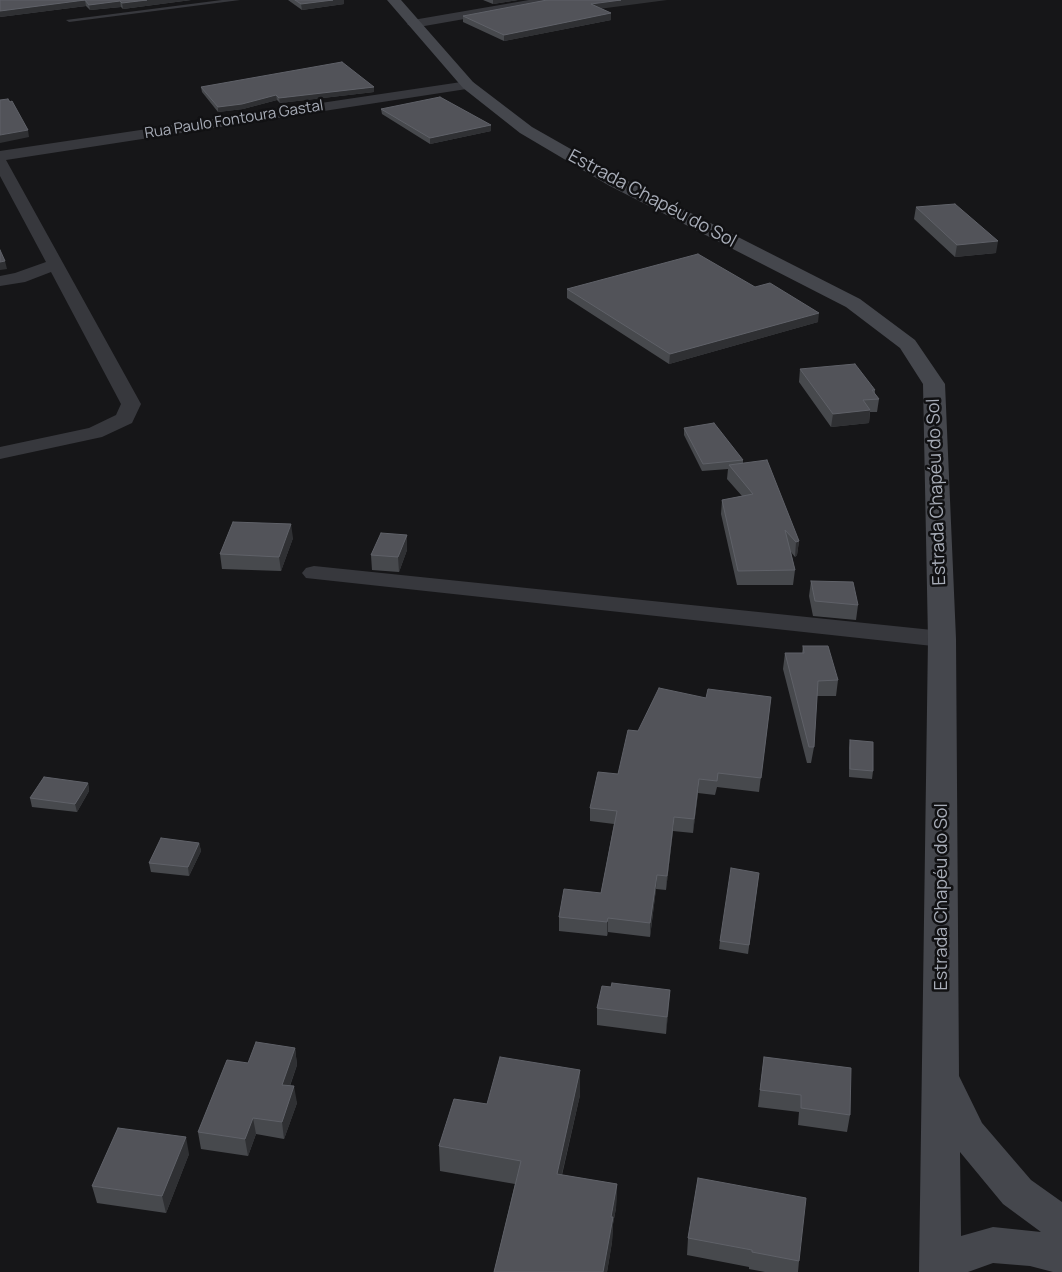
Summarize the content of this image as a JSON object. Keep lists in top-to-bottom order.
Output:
{
  "streets": {
    "main road": ["Estrada Chapéu do Sol"],
    "street": ["Rua Paulo Fontoura Gastal"]
  },
  "crossings": [
    ["Rua Paulo Fontoura Gastal", "Estrada Chapéu do Sol"]
  ]
}
